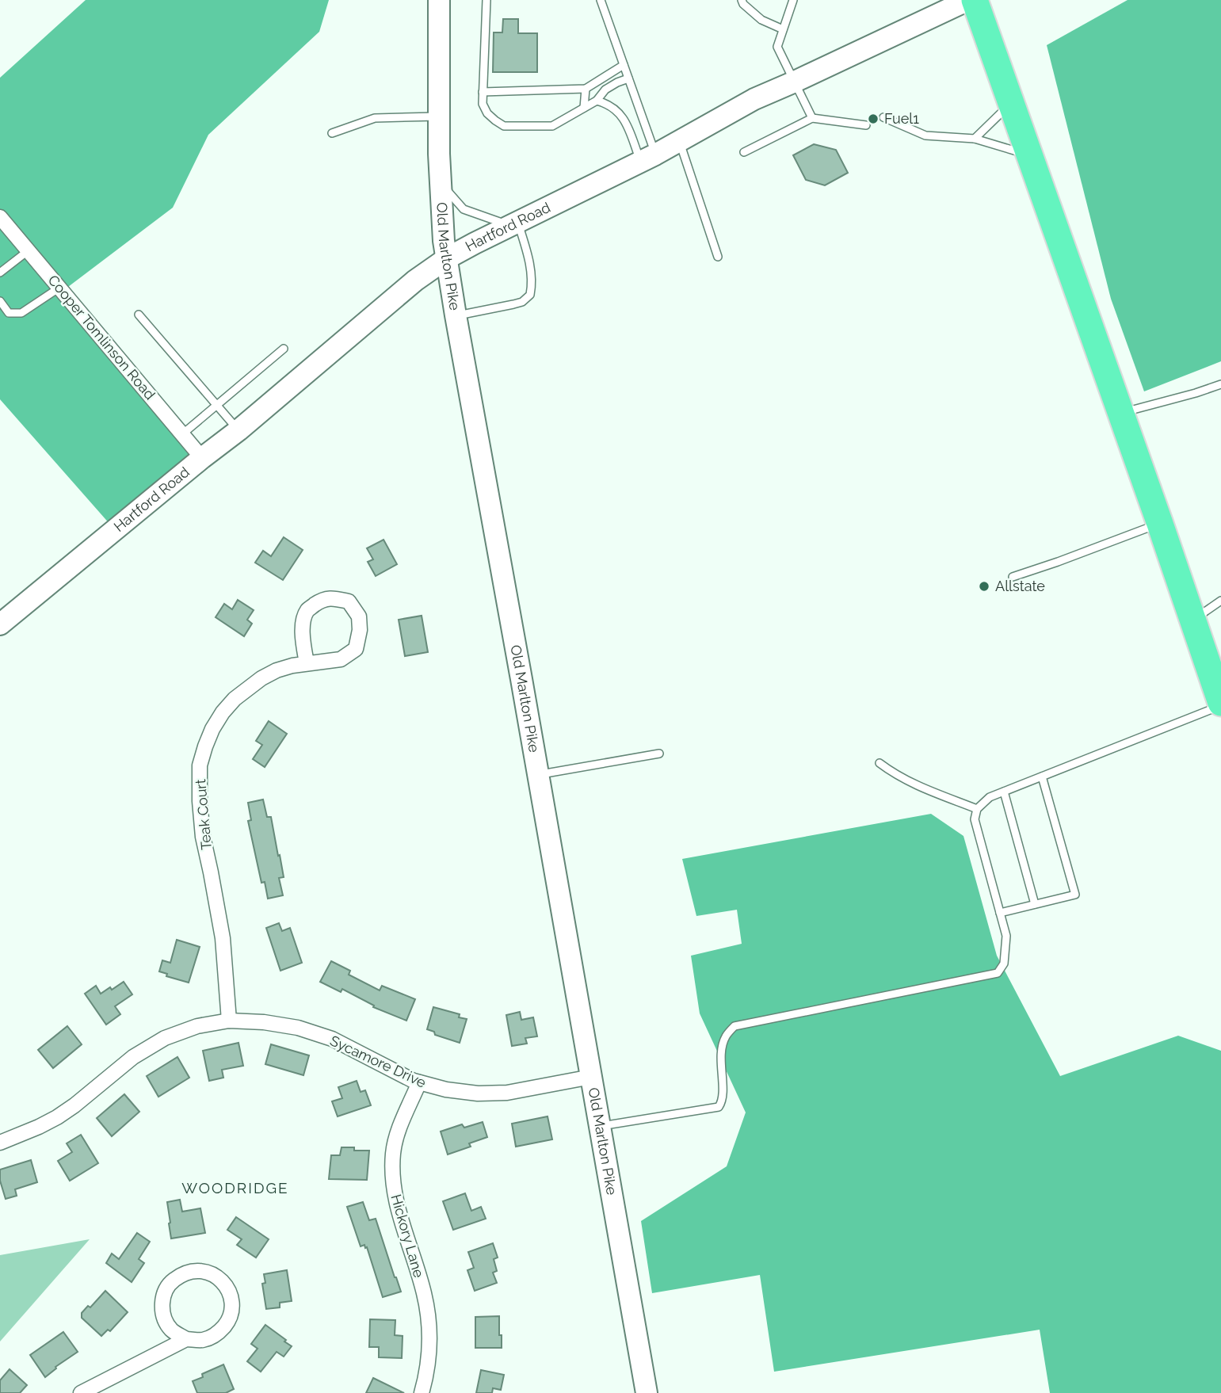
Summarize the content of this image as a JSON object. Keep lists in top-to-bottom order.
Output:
{
  "streets": {
    "street": [
      "Hartford Road",
      "Old Marlton Pike",
      "Cooper Tomlinson Road",
      "Teak Court",
      "Sycamore Drive",
      "Hickory Lane"
    ]
  },
  "crossings": [
    ["Hartford Road", "Old Marlton Pike"],
    ["Hartford Road", "Cooper Tomlinson Road"],
    ["Old Marlton Pike", "Sycamore Drive"],
    ["Teak Court", "Sycamore Drive"],
    ["Sycamore Drive", "Hickory Lane"]
  ],
  "districts": ["WOODRIDGE"],
  "places": ["Fuel1", "Allstate"]
}
